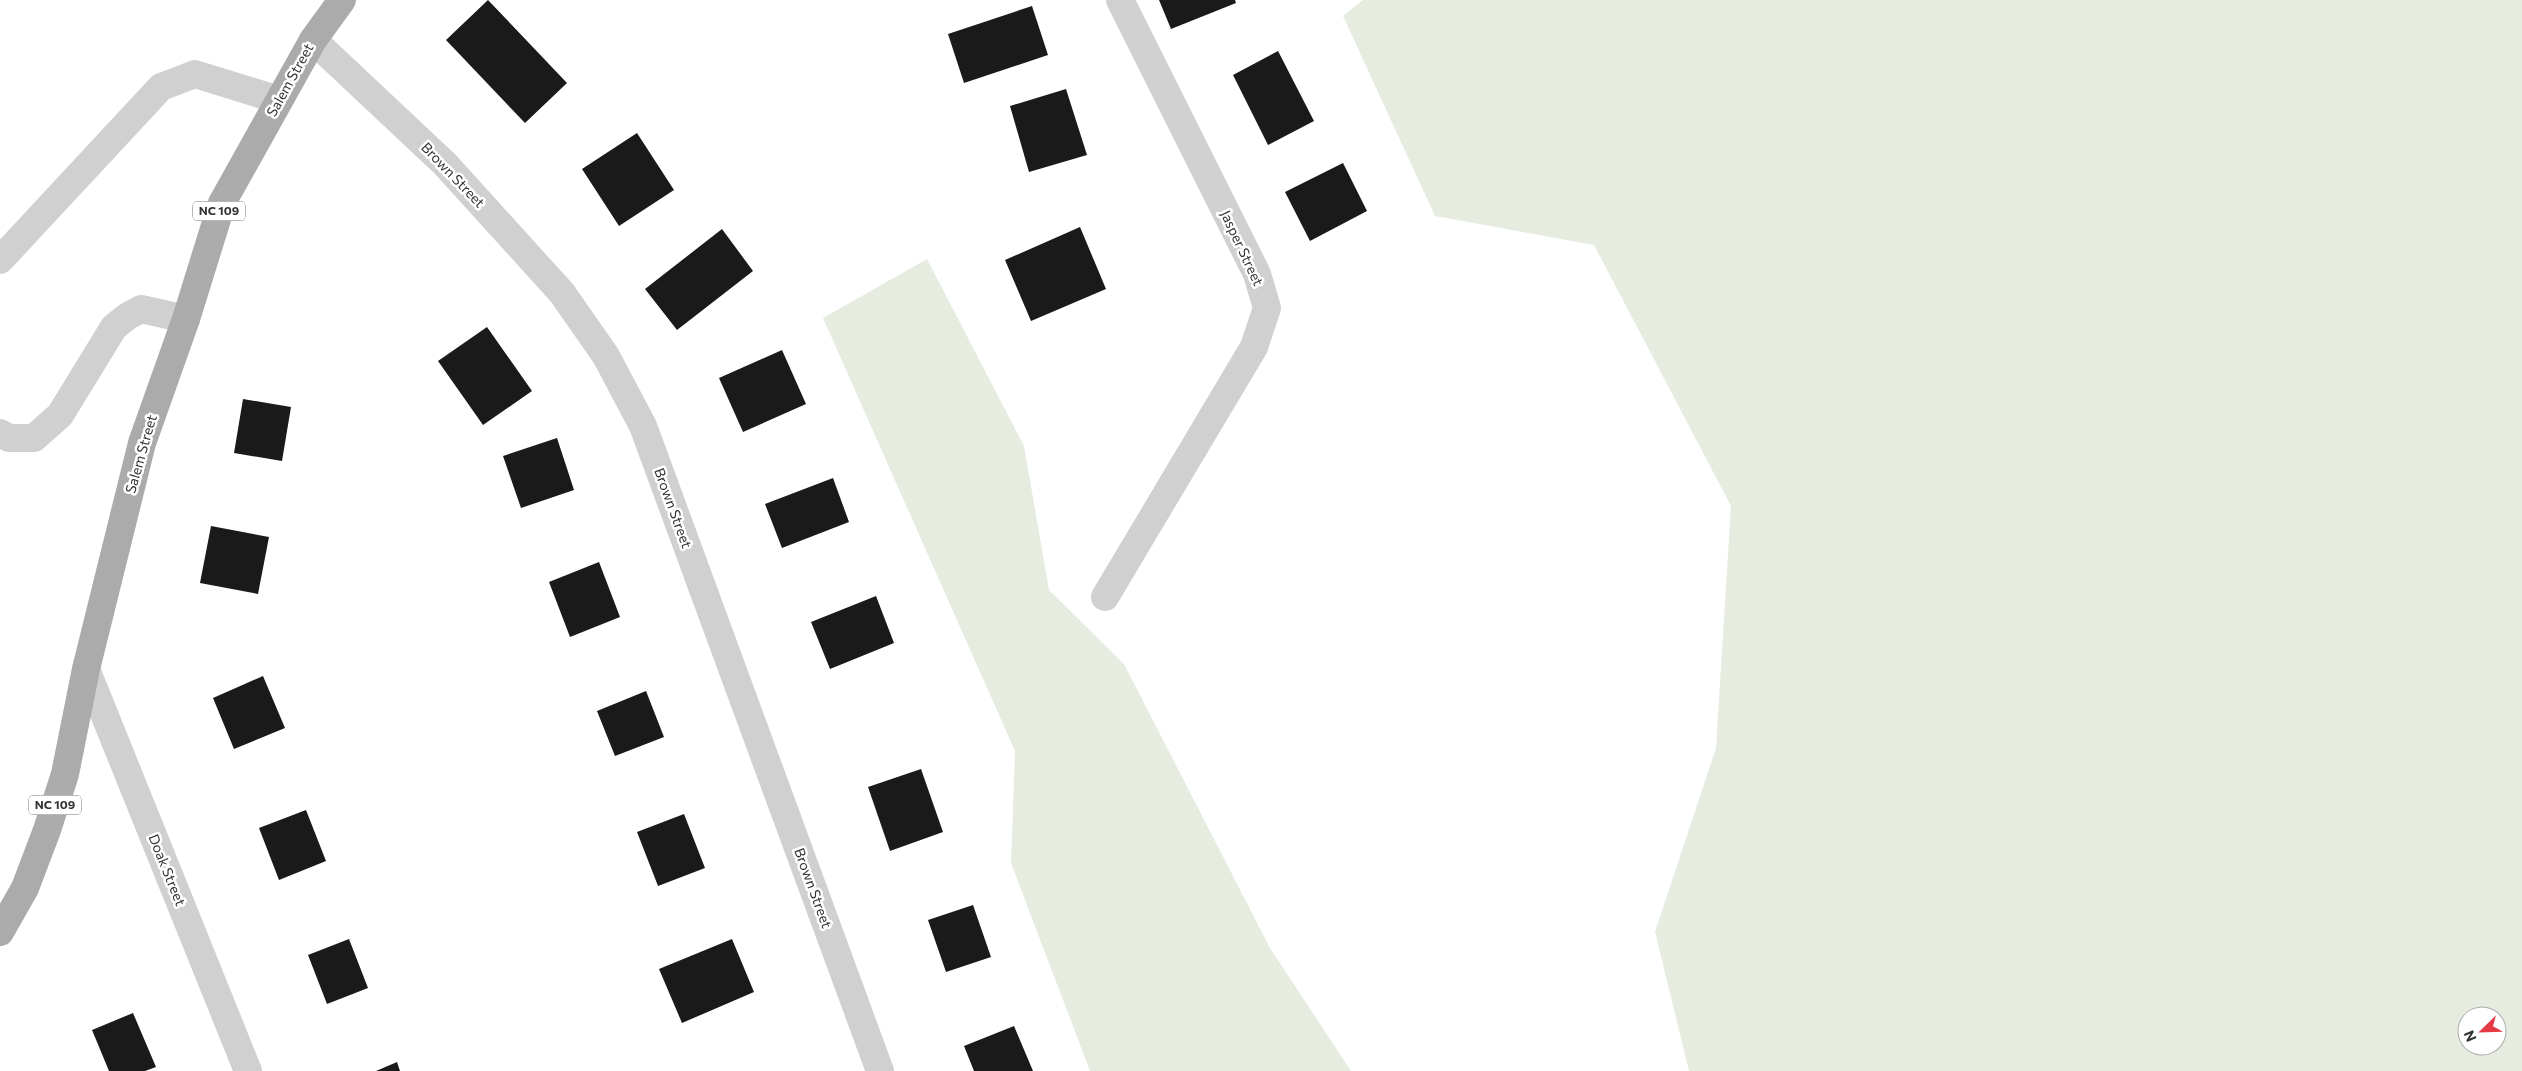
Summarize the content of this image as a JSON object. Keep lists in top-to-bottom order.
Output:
{
  "streets": {
    "main road": ["Salem Street", "NC 109"],
    "street": ["Brown Street", "Jasper Street", "Doak Street"]
  },
  "crossings": [
    ["Salem Street", "Brown Street"],
    ["Salem Street", "Doak Street"]
  ],
  "north": "bottom left"
}
